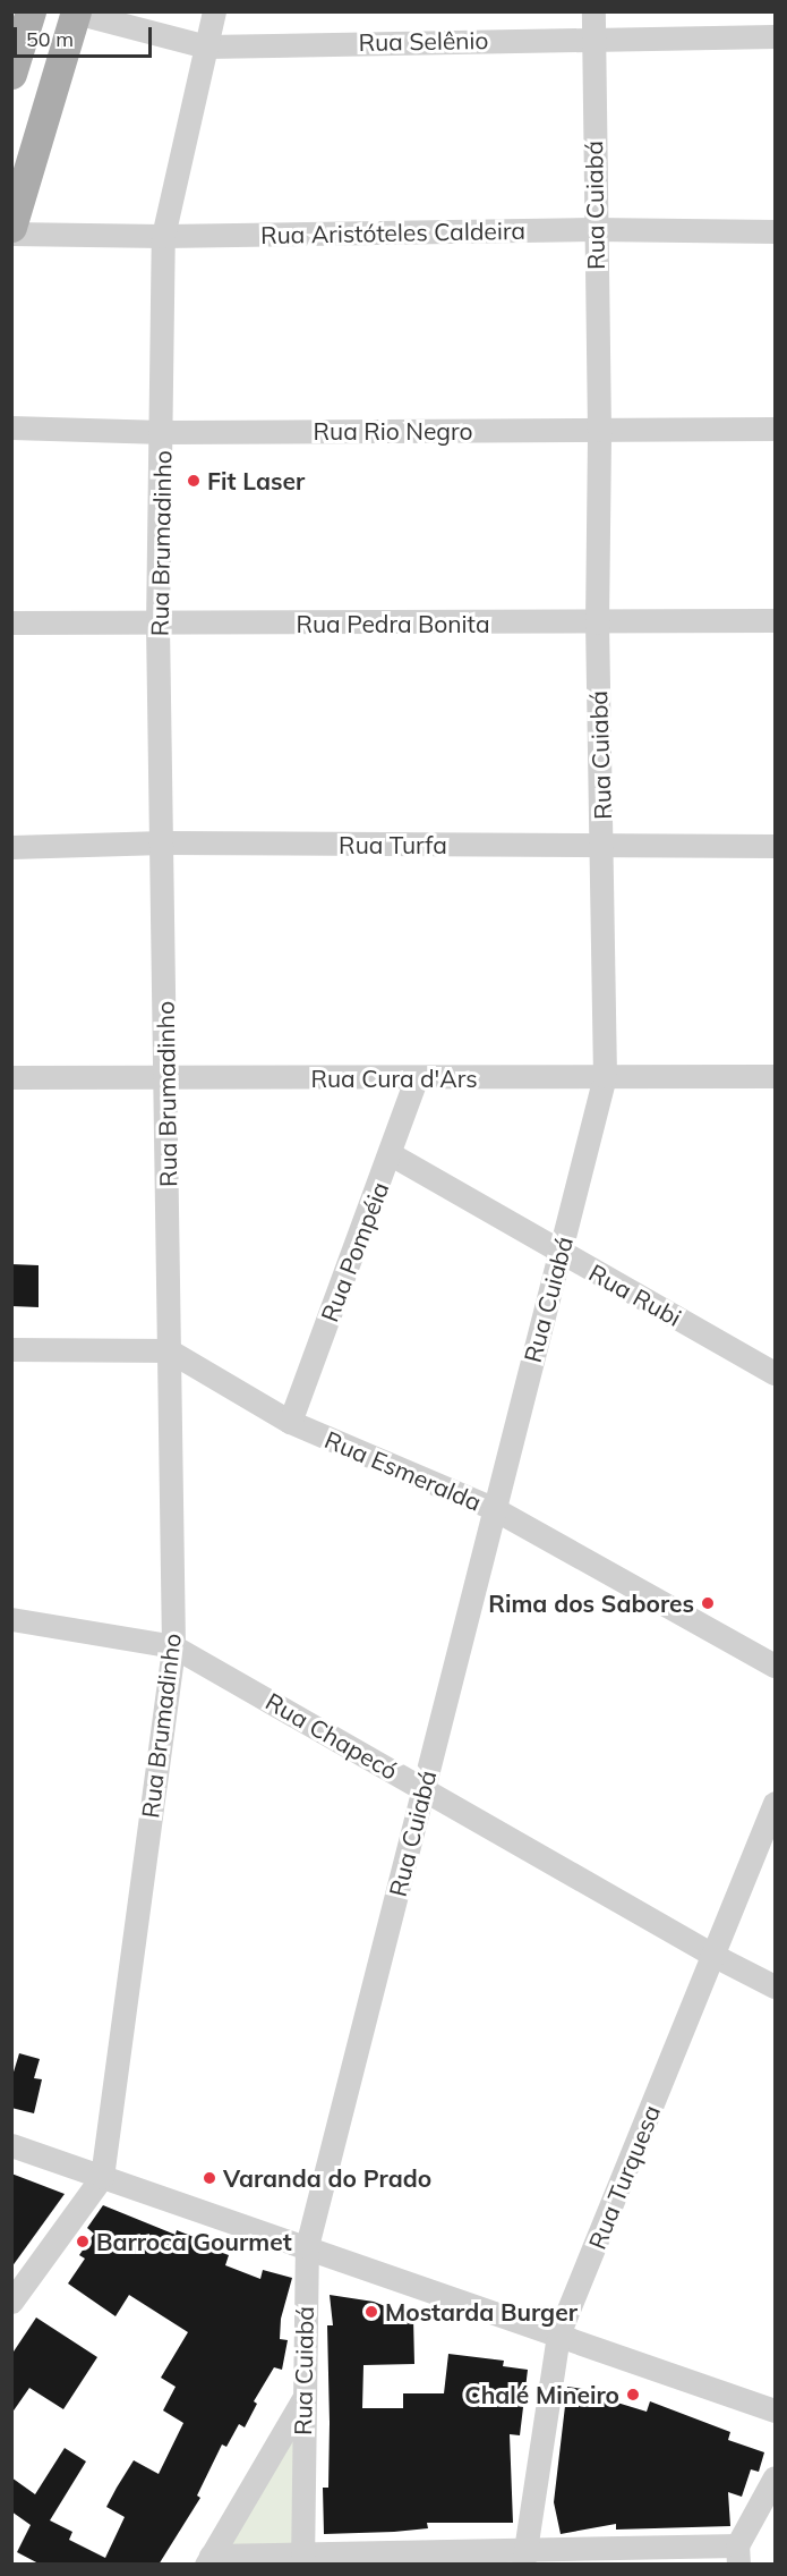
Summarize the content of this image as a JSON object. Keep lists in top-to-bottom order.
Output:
{
  "streets": {
    "street": [
      "Rua Selênio",
      "Rua Cuiabá",
      "Rua Aristóteles Caldeira",
      "Rua Rio Negro",
      "Rua Brumadinho",
      "Rua Pedra Bonita",
      "Rua Turfa",
      "Rua Cura d'Ars",
      "Rua Pompéia",
      "Rua Rubi",
      "Rua Esmeralda",
      "Rua Chapecó",
      "Rua Turquesa"
    ]
  },
  "crossings": [
    ["Rua Selênio", "Rua Cuiabá"],
    ["Rua Selênio", "Rua Brumadinho"],
    ["Rua Cuiabá", "Rua Aristóteles Caldeira"],
    ["Rua Cuiabá", "Rua Rio Negro"],
    ["Rua Cuiabá", "Rua Pedra Bonita"],
    ["Rua Cuiabá", "Rua Turfa"],
    ["Rua Cuiabá", "Rua Cura d'Ars"],
    ["Rua Cuiabá", "Rua Rubi"],
    ["Rua Cuiabá", "Rua Esmeralda"],
    ["Rua Cuiabá", "Rua Chapecó"],
    ["Rua Aristóteles Caldeira", "Rua Brumadinho"],
    ["Rua Rio Negro", "Rua Brumadinho"],
    ["Rua Brumadinho", "Rua Pedra Bonita"],
    ["Rua Brumadinho", "Rua Turfa"],
    ["Rua Brumadinho", "Rua Cura d'Ars"],
    ["Rua Brumadinho", "Rua Esmeralda"],
    ["Rua Brumadinho", "Rua Chapecó"],
    ["Rua Cura d'Ars", "Rua Pompéia"],
    ["Rua Pompéia", "Rua Rubi"],
    ["Rua Pompéia", "Rua Esmeralda"],
    ["Rua Chapecó", "Rua Turquesa"]
  ],
  "places": [
    "Fit Laser",
    "Rima dos Sabores",
    "Varanda do Prado",
    "Barroca Gourmet",
    "Mostarda Burger",
    "Chalé Mineiro"
  ],
  "scale_bar": "50 m"
}
